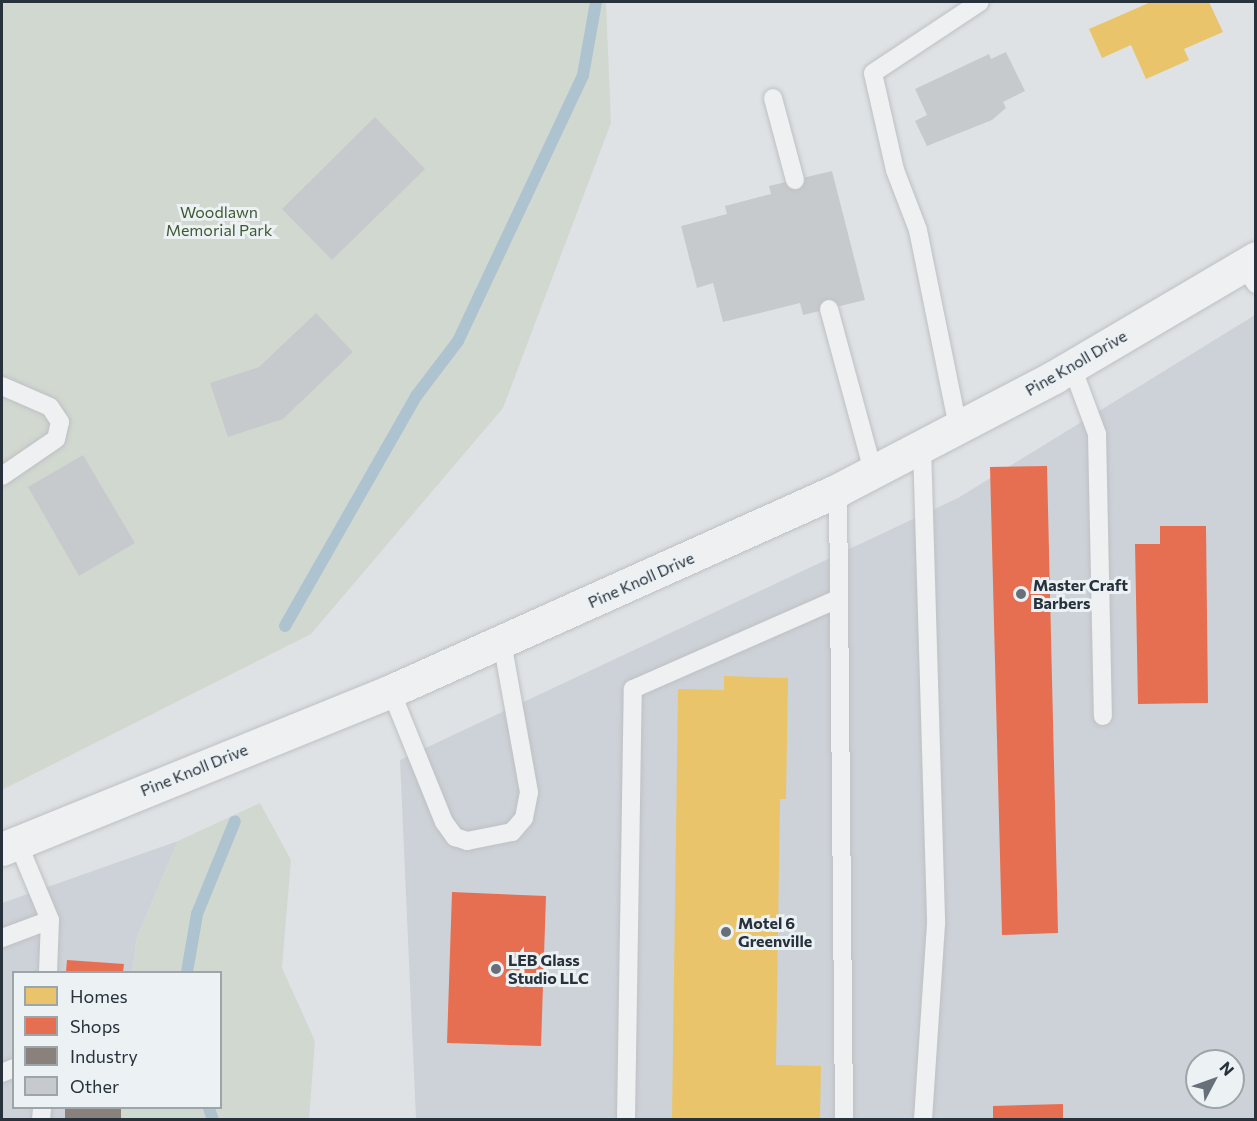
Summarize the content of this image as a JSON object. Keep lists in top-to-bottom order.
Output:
{
  "streets": {
    "street": ["Pine Knoll Drive"]
  },
  "parks": ["Woodlawn Memorial Park"],
  "places": ["Master Craft Barbers", "Motel 6 Greenville", "LEB Glass Studio LLC"],
  "legend": [
    "Homes",
    "Shops",
    "Industry",
    "Other"
  ],
  "north": "top right"
}
